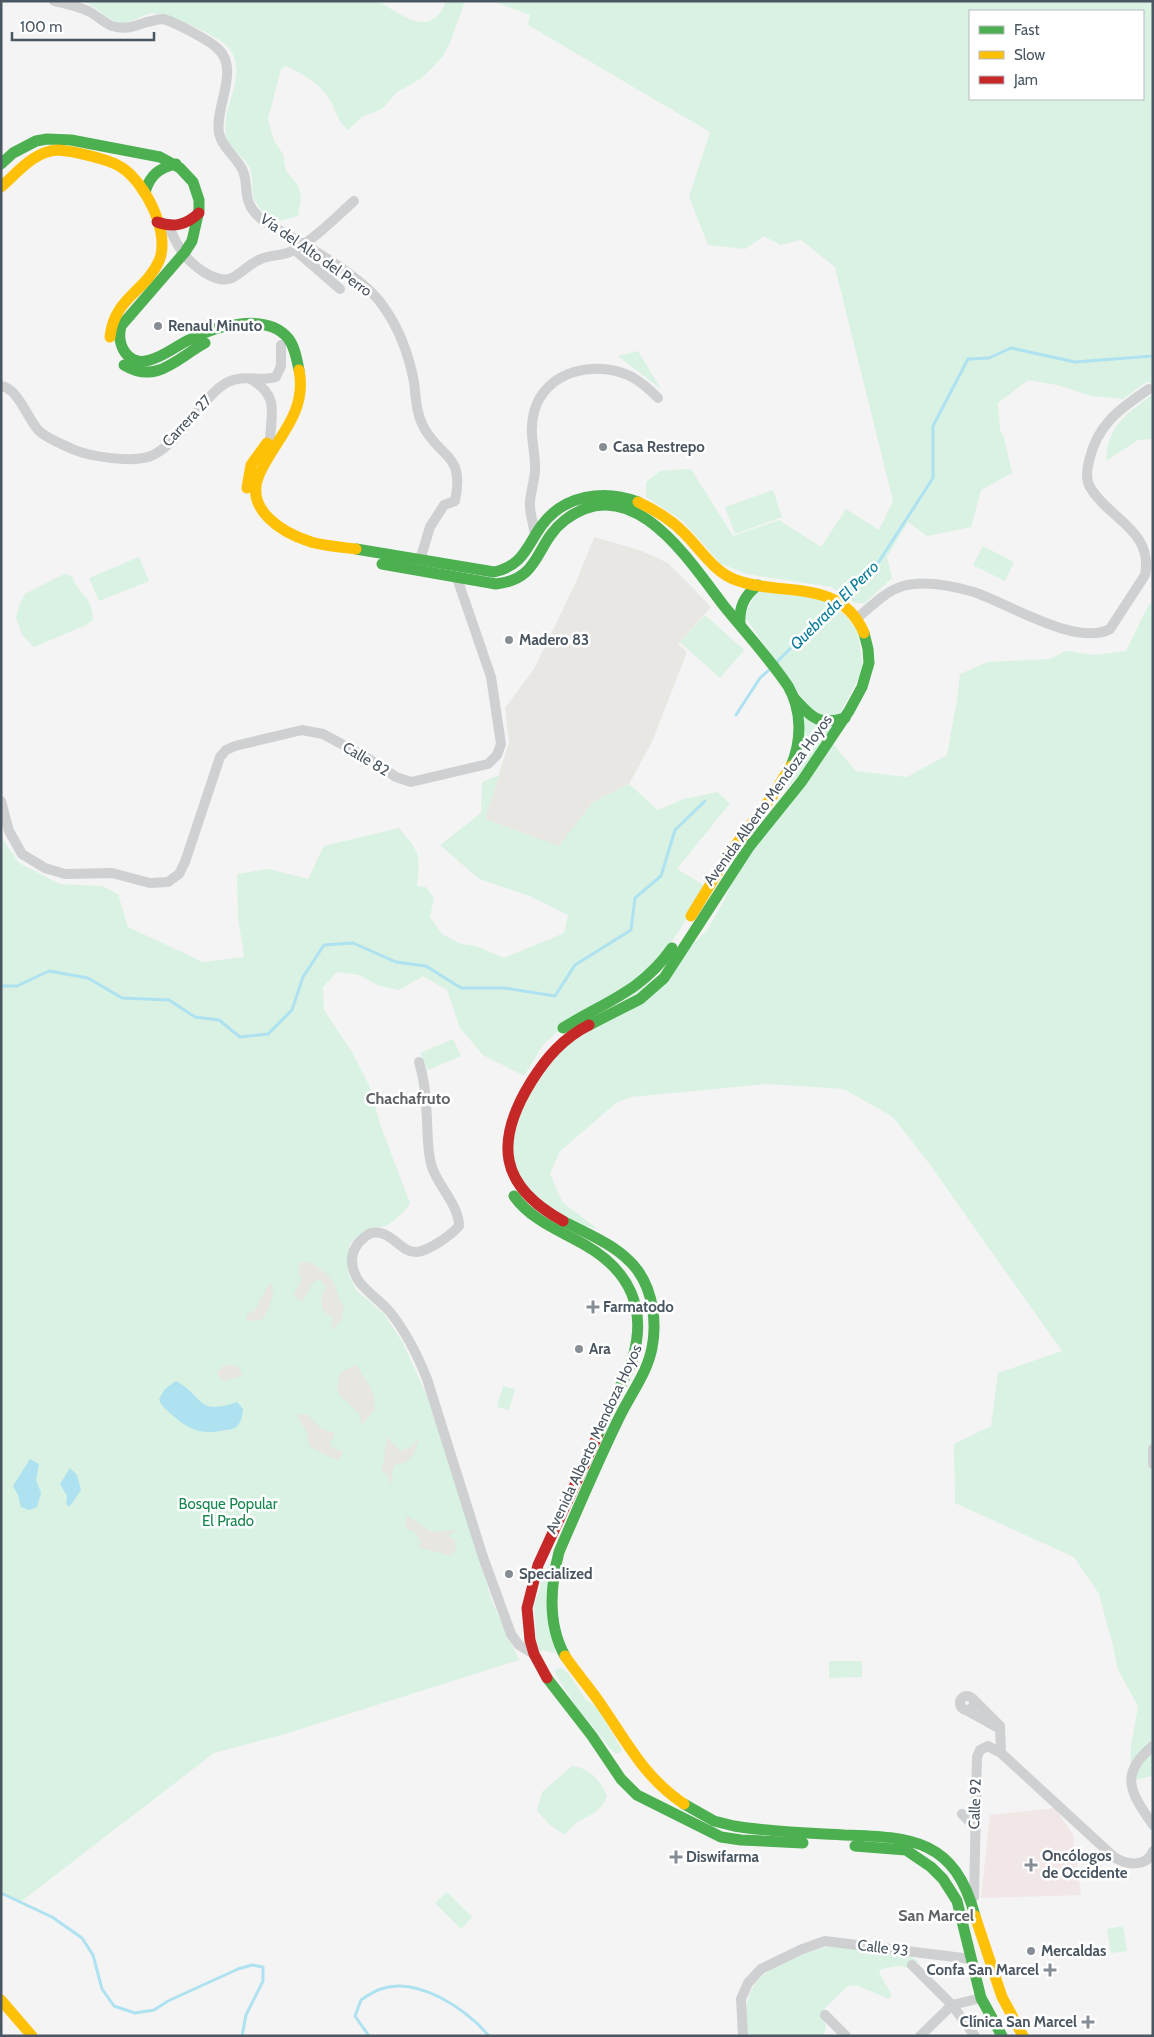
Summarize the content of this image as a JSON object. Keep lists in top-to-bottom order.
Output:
{
  "streets": {
    "main road": ["Avenida Alberto Mendoza Hoyos"],
    "street": [
      "Vía del Alto del Perro",
      "Carrera 27",
      "Calle 82",
      "Calle 92",
      "Calle 93"
    ]
  },
  "crossings": [
    ["Vía del Alto del Perro", "Avenida Alberto Mendoza Hoyos"],
    ["Carrera 27", "Avenida Alberto Mendoza Hoyos"],
    ["Calle 82", "Avenida Alberto Mendoza Hoyos"],
    ["Avenida Alberto Mendoza Hoyos", "Calle 92"],
    ["Avenida Alberto Mendoza Hoyos", "Calle 93"]
  ],
  "districts": ["Chachafruto", "San Marcel"],
  "water": ["Quebrada El Perro"],
  "parks": ["Bosque Popular El Prado"],
  "places": {
    "other": [
      "Renaul Minuto",
      "Casa Restrepo",
      "Madero 83",
      "Ara",
      "Specialized",
      "Mercaldas"
    ],
    "health": [
      "Farmatodo",
      "Diswifarma",
      "Oncólogos de Occidente",
      "Confa San Marcel",
      "Clínica San Marcel"
    ]
  },
  "legend": ["Fast", "Slow", "Jam"],
  "scale_bar": "100 m"
}
